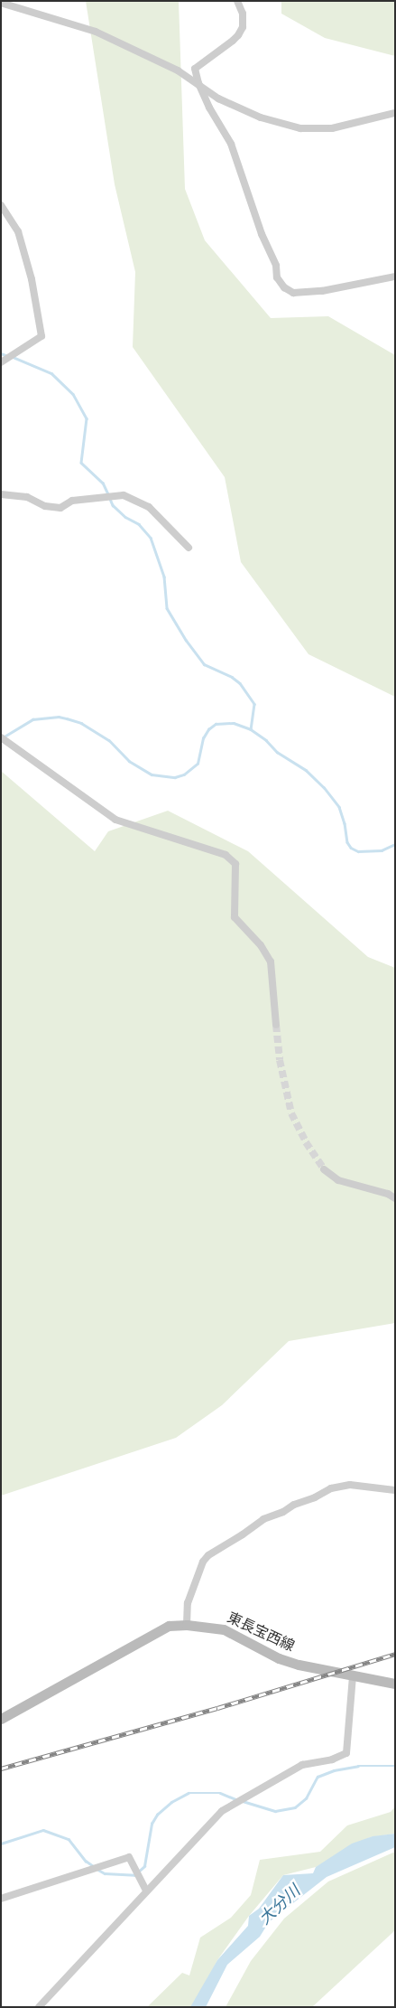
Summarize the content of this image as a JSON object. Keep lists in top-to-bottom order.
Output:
{
  "streets": {
    "main road": ["東長宝西線"]
  },
  "water": ["大分川"]
}
